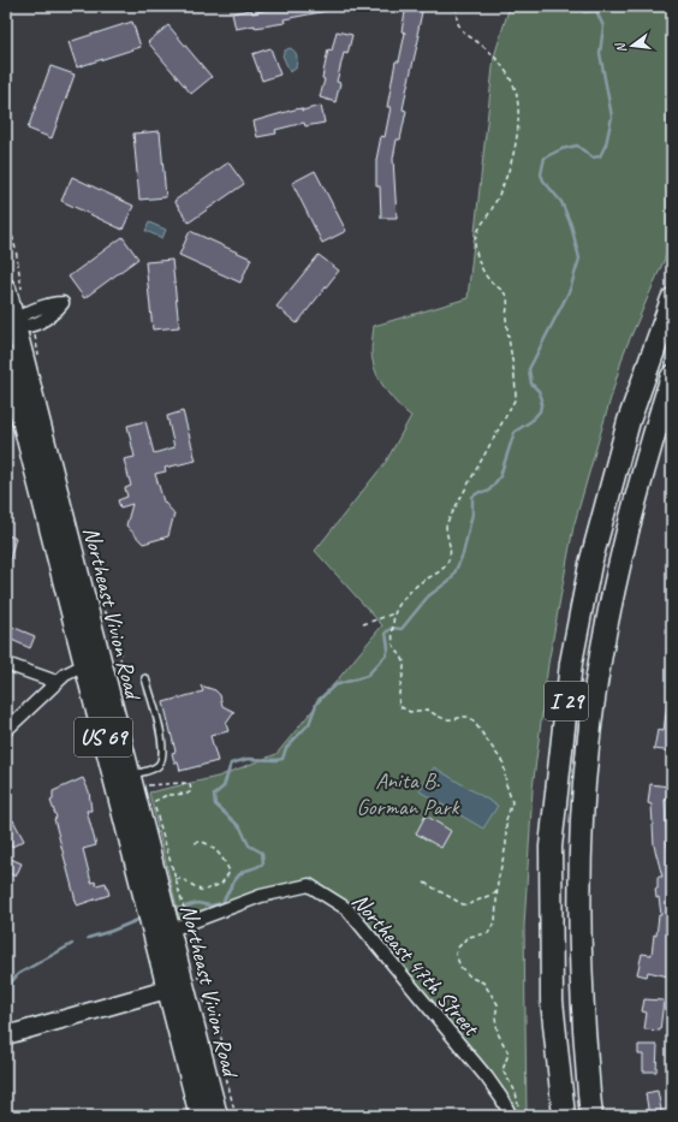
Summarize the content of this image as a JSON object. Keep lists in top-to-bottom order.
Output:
{
  "streets": {
    "highway": ["I 29"],
    "main road": ["Northeast Vivion Road", "US 69"],
    "street": ["Northeast 47th Street"]
  },
  "crossings": [
    ["Northeast Vivion Road", "Northeast 47th Street"]
  ],
  "parks": ["Anita B. Gorman Park"],
  "north": "left"
}
